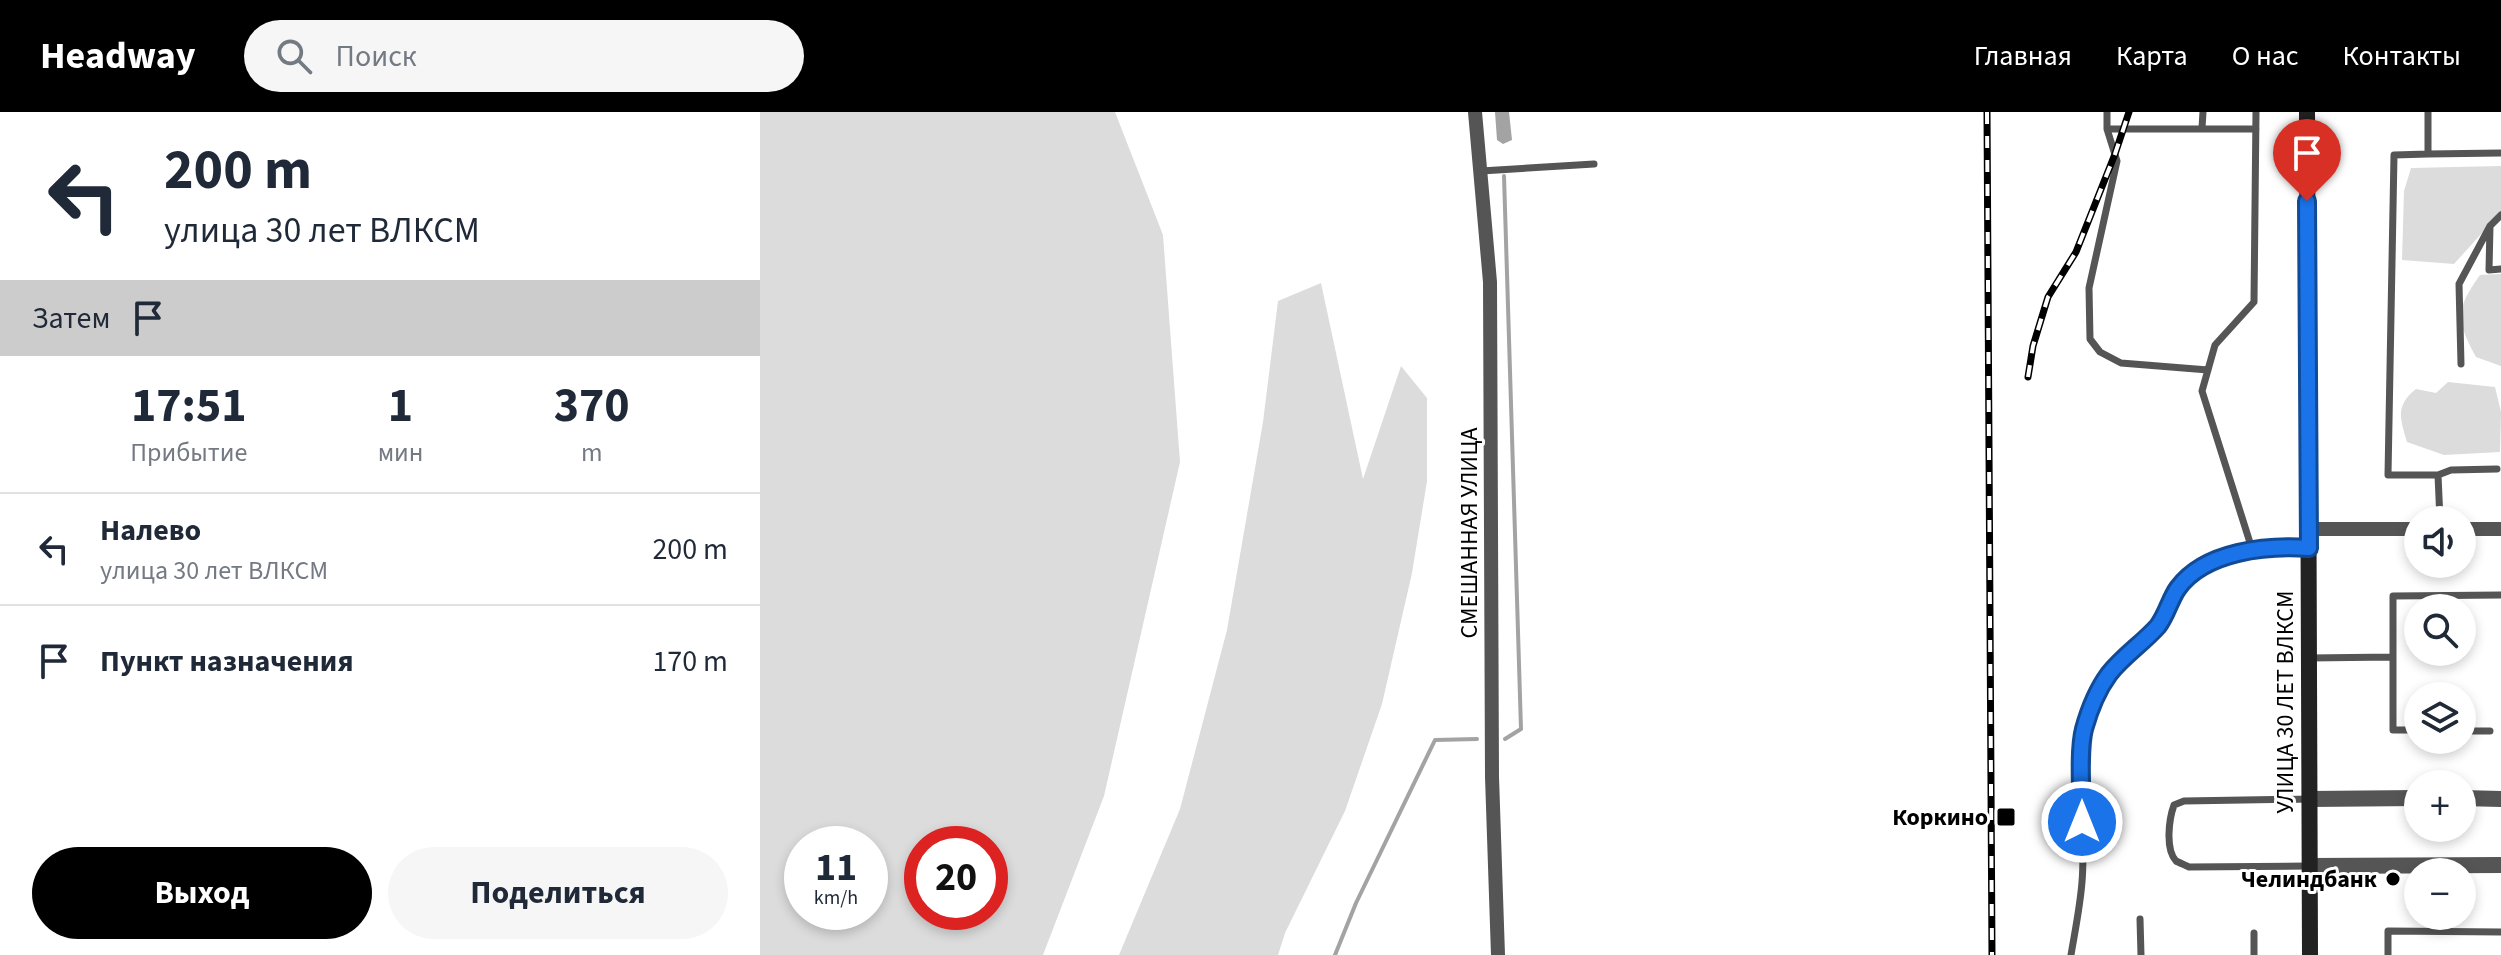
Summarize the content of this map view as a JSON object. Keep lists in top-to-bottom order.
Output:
{
  "streets": {
    "main road": ["УЛИЦА 30 ЛЕТ ВЛКСМ"],
    "street": ["СМЕШАННАЯ УЛИЦА"]
  },
  "places": {
    "transit": ["Коркино"],
    "other": ["Челиндбанк"]
  },
  "page": {
    "header": "Headway",
    "search": "Поиск",
    "nav": [
      "Главная",
      "Карта",
      "О нас",
      "Контакты"
    ],
    "turn": ["200 m", "улица 30 лет ВЛКСМ"],
    "then": "Затем",
    "eta": [
      "17:51",
      "Прибытие",
      "1",
      "мин",
      "370",
      "m"
    ],
    "list": [
      {
        "name": "Налево",
        "note": "улица 30 лет ВЛКСМ",
        "value": "200 m"
      },
      {
        "name": "Пункт назначения",
        "value": "170 m"
      }
    ],
    "map_buttons": ["+", "−"],
    "speed": "11 km/h",
    "limit": "20",
    "buttons": ["Выход", "Поделиться"]
  }
}
